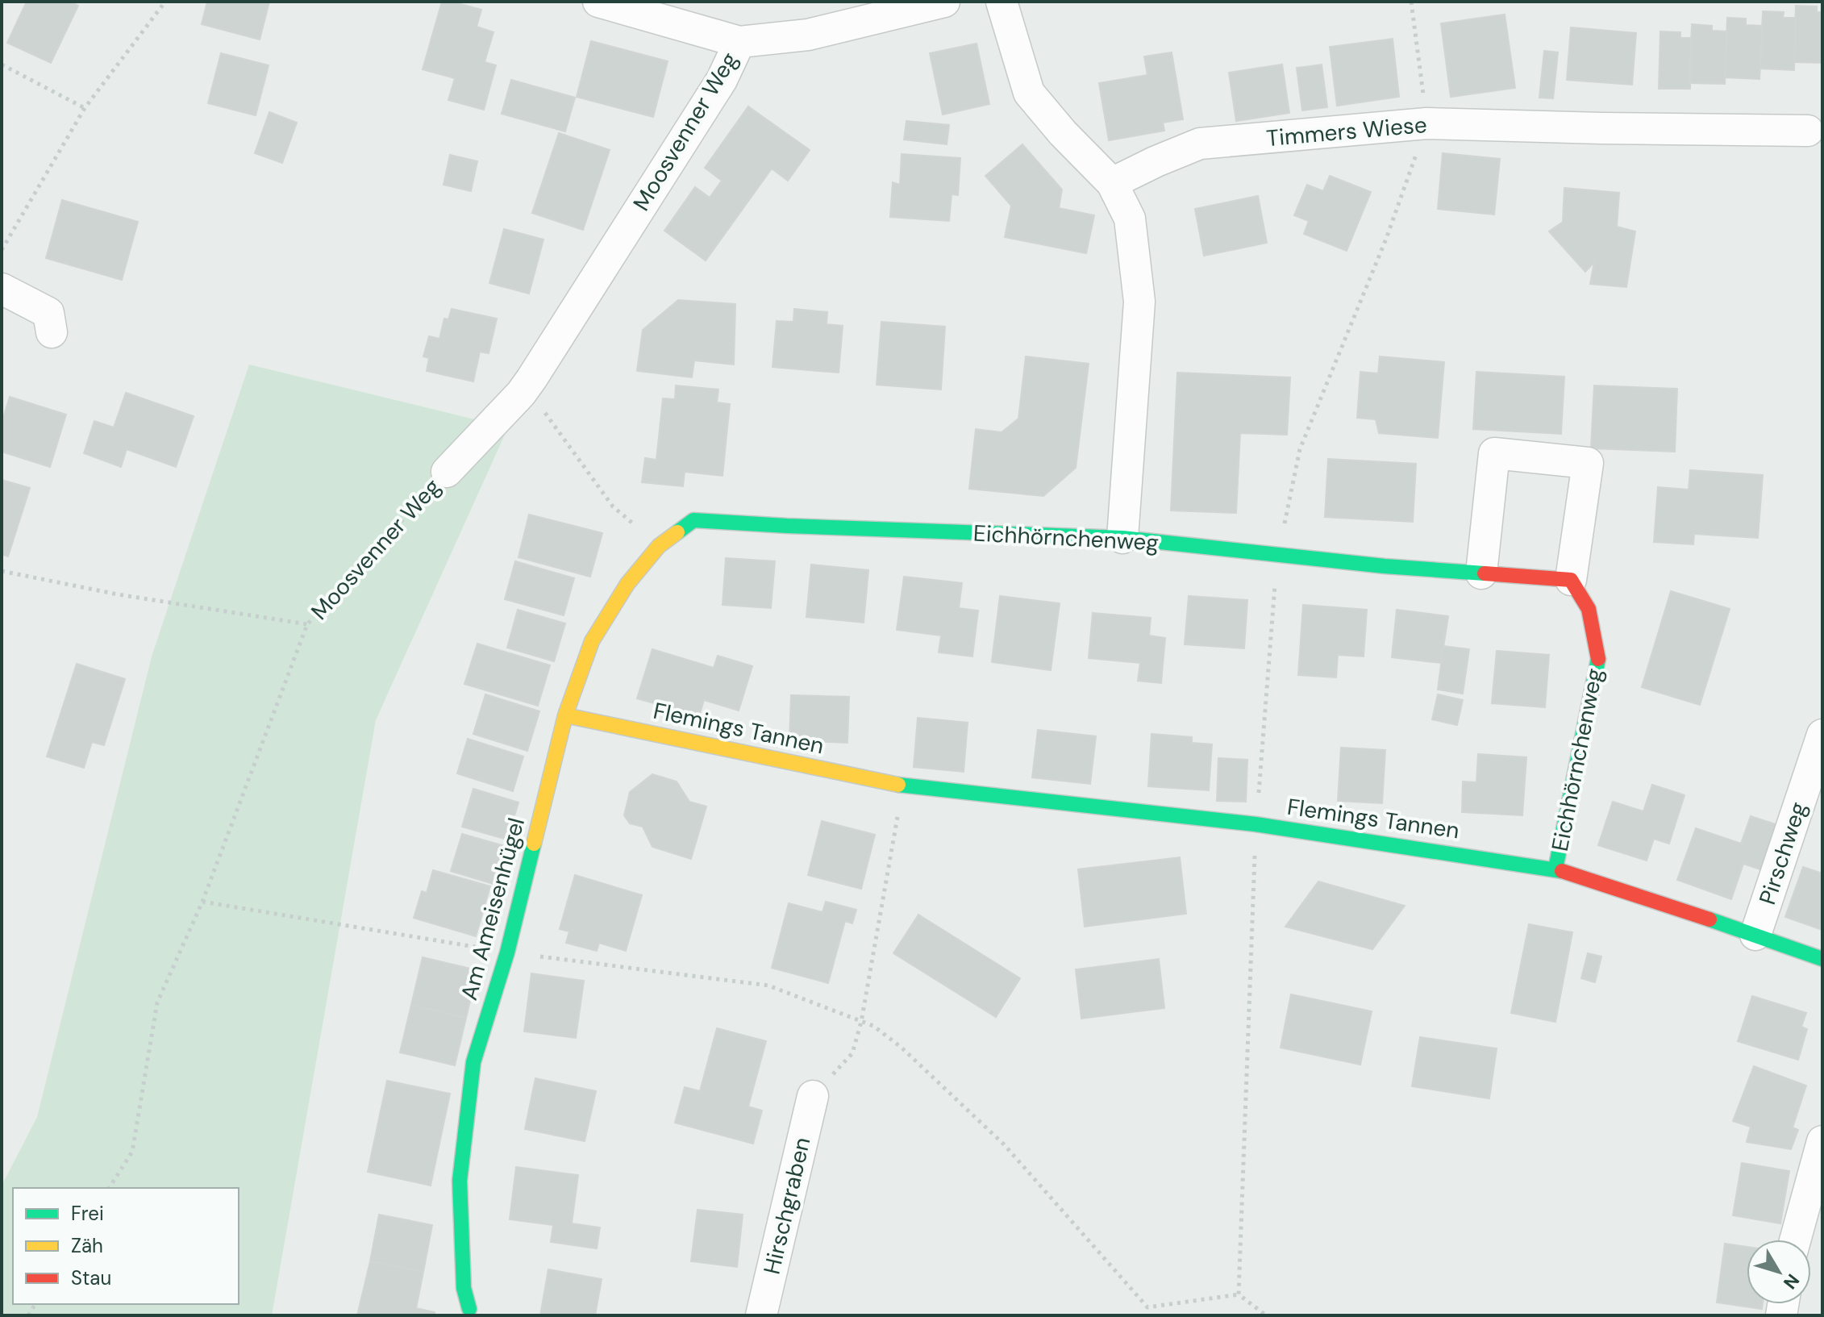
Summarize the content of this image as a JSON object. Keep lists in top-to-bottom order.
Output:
{
  "streets": {
    "street": [
      "Moosvenner Weg",
      "Timmers Wiese",
      "Eichhörnchenweg",
      "Flemings Tannen",
      "Pirschweg",
      "Am Ameisenhügel",
      "Hirschgraben"
    ]
  },
  "crossings": [
    ["Eichhörnchenweg", "Flemings Tannen"],
    ["Eichhörnchenweg", "Am Ameisenhügel"],
    ["Flemings Tannen", "Pirschweg"],
    ["Flemings Tannen", "Am Ameisenhügel"]
  ],
  "legend": ["Frei", "Zäh", "Stau"],
  "north": "bottom right"
}
